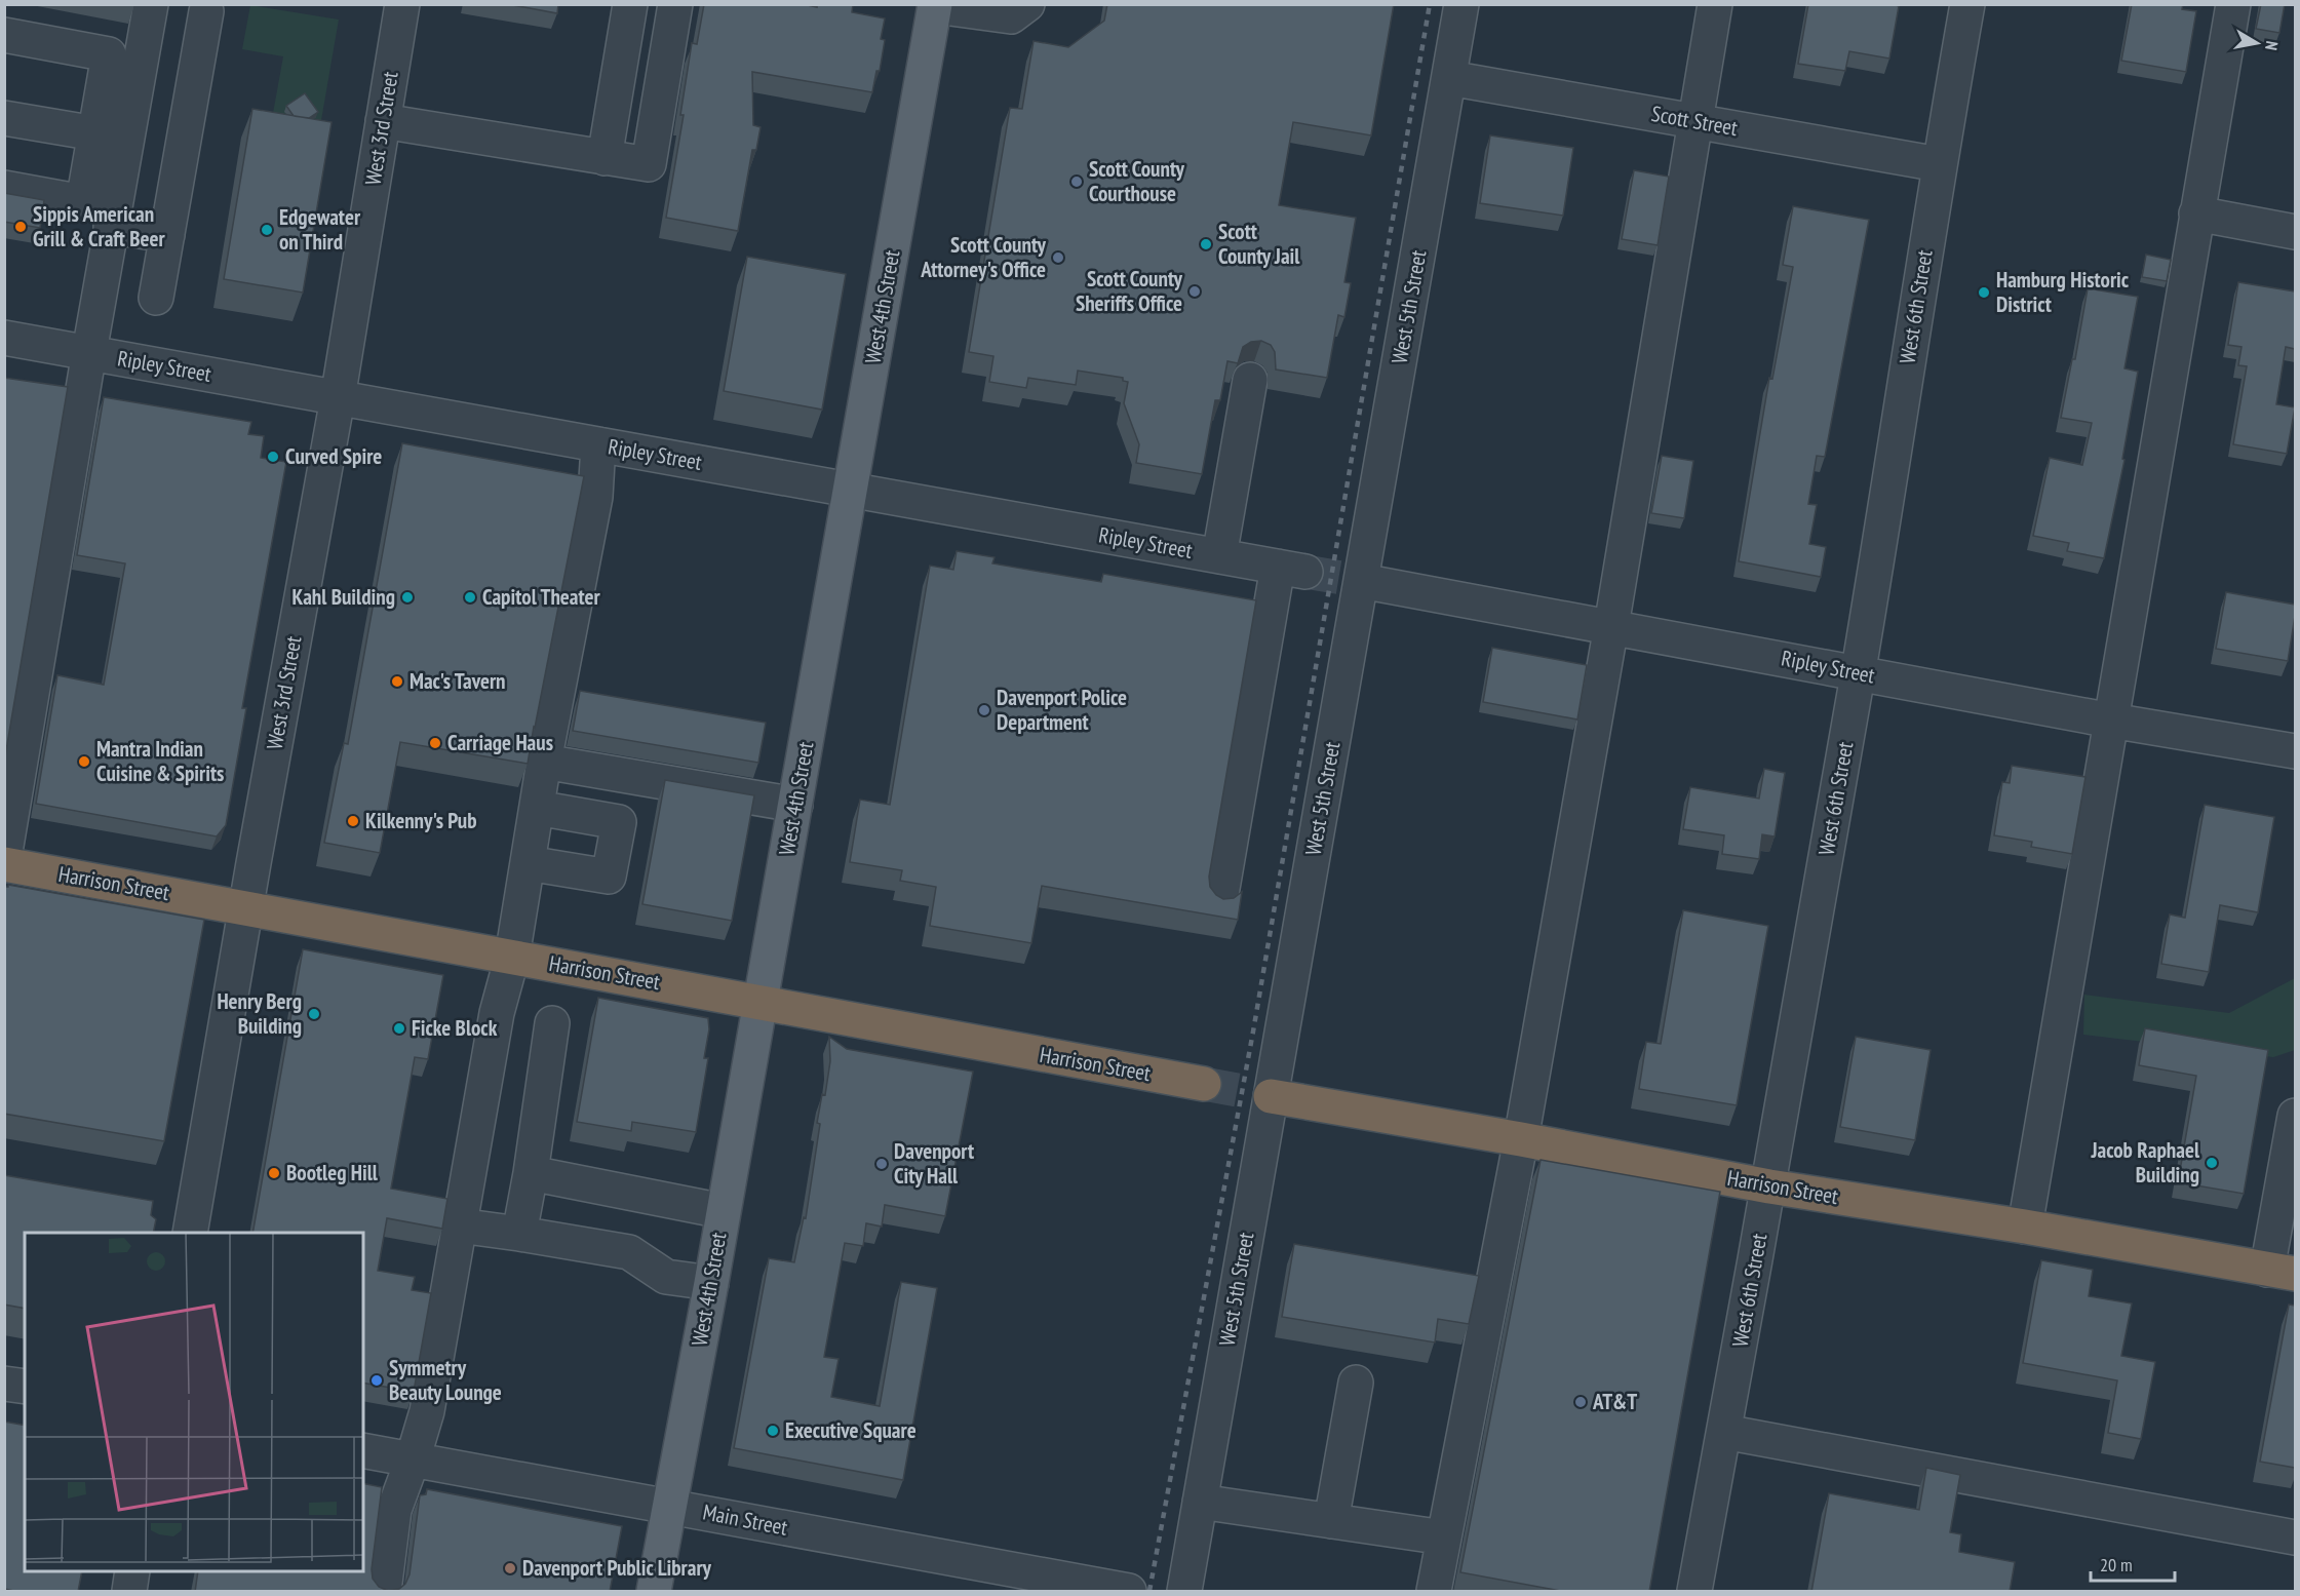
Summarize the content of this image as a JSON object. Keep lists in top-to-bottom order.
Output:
{
  "streets": {
    "highway": ["Harrison Street"],
    "main road": ["West 4th Street"],
    "street": [
      "Scott Street",
      "West 3rd Street",
      "West 5th Street",
      "West 6th Street",
      "Ripley Street",
      "Main Street"
    ]
  },
  "crossings": [
    ["Scott Street", "West 5th Street"],
    ["Scott Street", "West 6th Street"],
    ["West 3rd Street", "Ripley Street"],
    ["West 3rd Street", "Harrison Street"],
    ["West 4th Street", "Ripley Street"],
    ["West 4th Street", "Harrison Street"],
    ["West 4th Street", "Main Street"],
    ["West 5th Street", "Ripley Street"],
    ["West 5th Street", "Harrison Street"],
    ["West 6th Street", "Ripley Street"],
    ["West 6th Street", "Harrison Street"]
  ],
  "places": [
    "Scott County Courthouse",
    "Sippis American Grill & Craft Beer",
    "Edgewater on Third",
    "Scott County Jail",
    "Scott County Attorney's Office",
    "Scott County Sheriffs Office",
    "Hamburg Historic District",
    "Curved Spire",
    "Kahl Building",
    "Capitol Theater",
    "Mac's Tavern",
    "Davenport Police Department",
    "Carriage Haus",
    "Mantra Indian Cuisine & Spirits",
    "Kilkenny's Pub",
    "Henry Berg Building",
    "Ficke Block",
    "Jacob Raphael Building",
    "Davenport City Hall",
    "Bootleg Hill",
    "Symmetry Beauty Lounge",
    "AT&T",
    "Executive Square",
    "Davenport Public Library"
  ],
  "scale_bar": "20 m",
  "north": "right"
}
